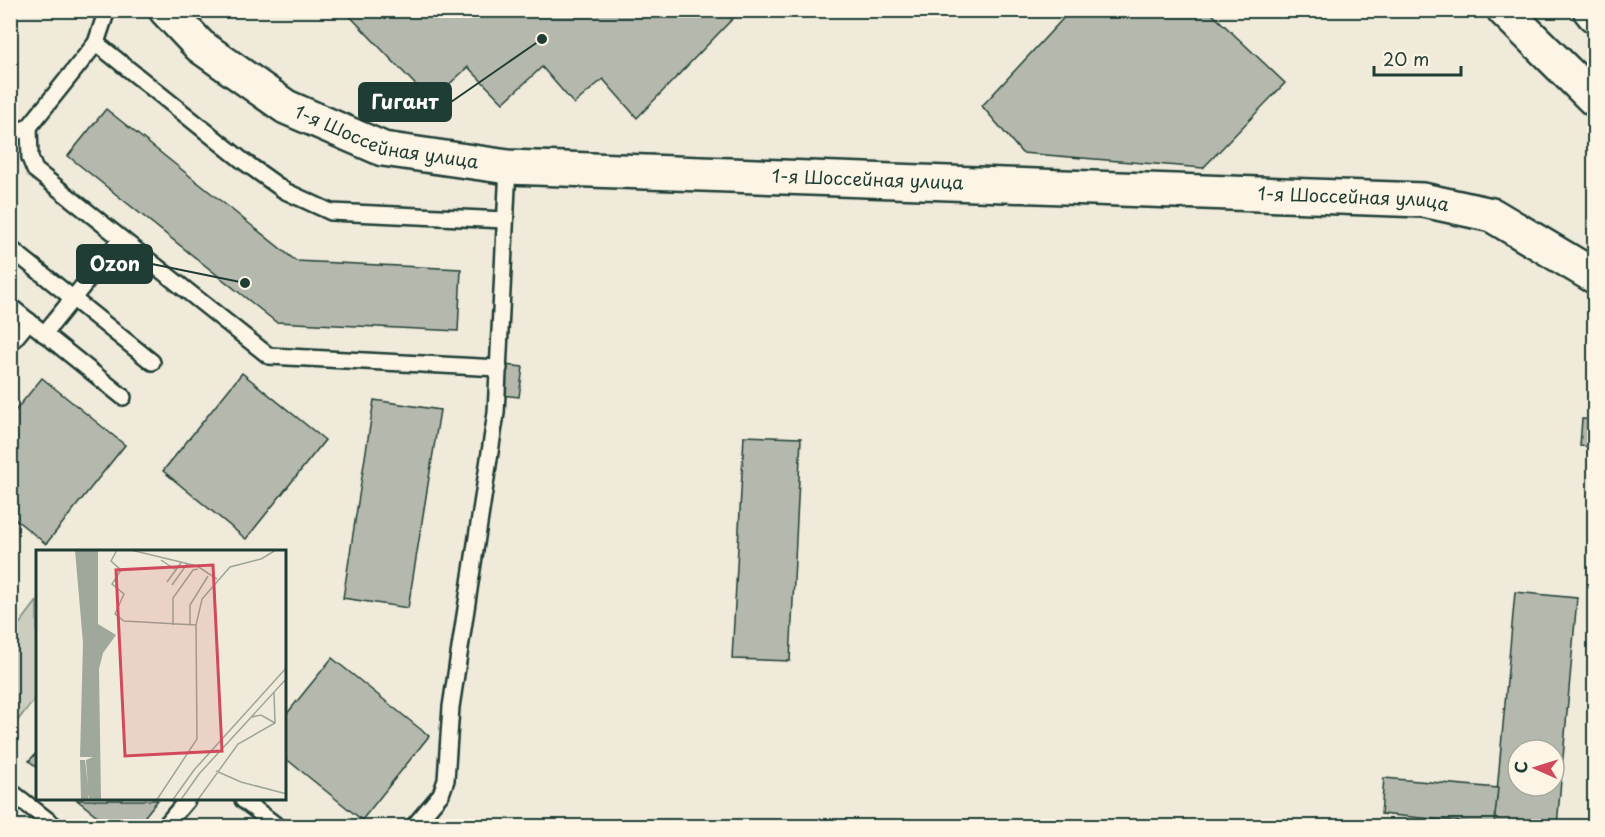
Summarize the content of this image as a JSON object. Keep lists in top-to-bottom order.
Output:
{
  "streets": {
    "main road": ["1-я Шоссейная улица"]
  },
  "places": ["Гигант", "Ozon"],
  "scale_bar": "20 m",
  "north": "left"
}
